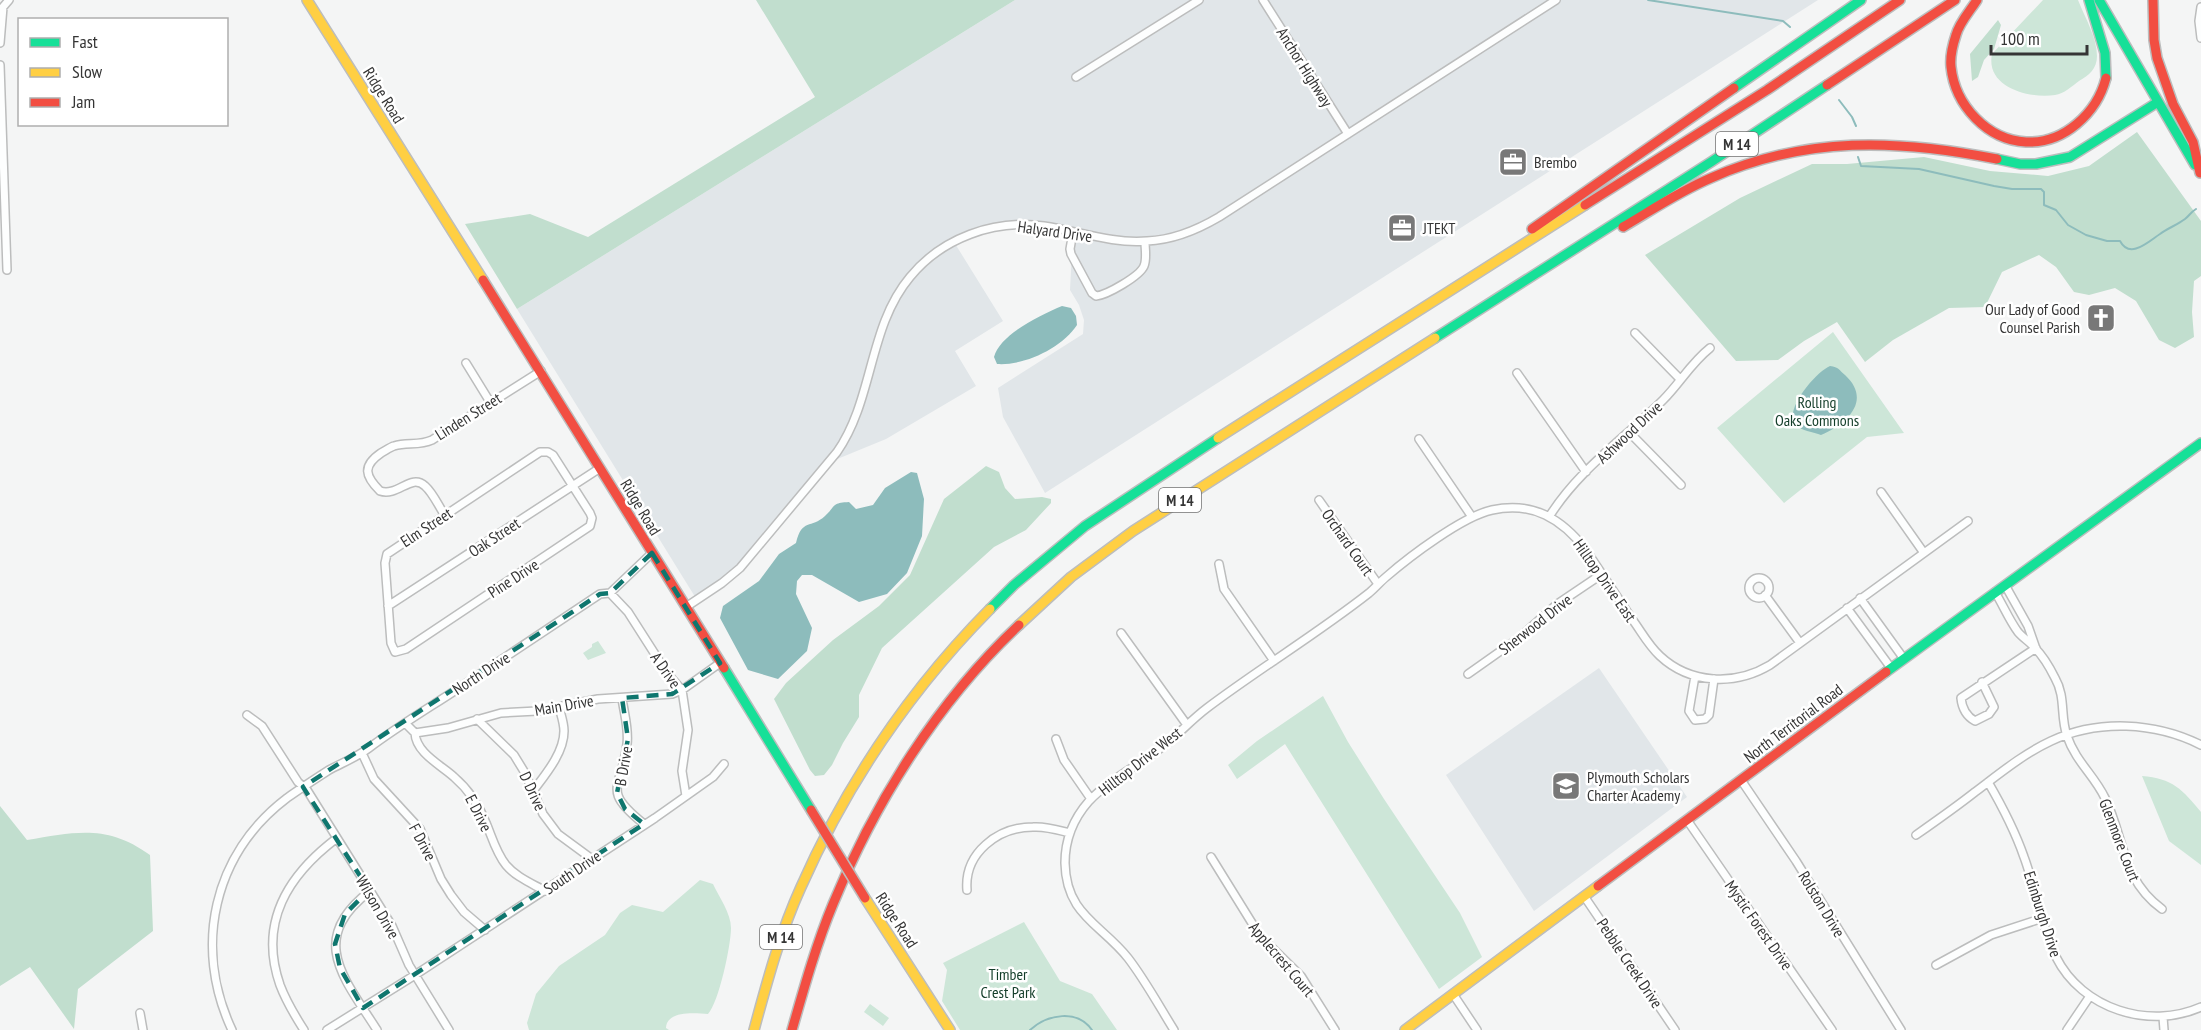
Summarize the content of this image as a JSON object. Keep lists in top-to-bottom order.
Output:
{
  "streets": {
    "main road": ["Ridge Road", "M 14", "North Territorial Road"],
    "street": [
      "Anchor Highway",
      "Halyard Drive",
      "Linden Street",
      "Ashwood Drive",
      "Elm Street",
      "Oak Street",
      "Orchard Court",
      "Pine Drive",
      "Hilltop Drive East",
      "Sherwood Drive",
      "A Drive",
      "North Drive",
      "Main Drive",
      "Hilltop Drive West",
      "B Drive",
      "D Drive",
      "E Drive",
      "Glenmore Court",
      "F Drive",
      "South Drive",
      "Rolston Drive",
      "Wilson Drive",
      "Edinburgh Drive",
      "Mystic Forest Drive",
      "Applecrest Court",
      "Pebble Creek Drive"
    ]
  },
  "crossings": [
    ["Anchor Highway", "Halyard Drive"],
    ["Ridge Road", "Halyard Drive"],
    ["Ridge Road", "Linden Street"],
    ["Ridge Road", "Oak Street"],
    ["Ridge Road", "North Drive"],
    ["Ridge Road", "Main Drive"],
    ["Linden Street", "Elm Street"],
    ["Ashwood Drive", "Hilltop Drive East"],
    ["Elm Street", "Oak Street"],
    ["Elm Street", "Pine Drive"],
    ["Oak Street", "Pine Drive"],
    ["Orchard Court", "Hilltop Drive East"],
    ["Hilltop Drive East", "Sherwood Drive"],
    ["Hilltop Drive East", "Hilltop Drive West"],
    ["A Drive", "North Drive"],
    ["A Drive", "Main Drive"],
    ["A Drive", "South Drive"],
    ["North Drive", "F Drive"],
    ["North Drive", "Wilson Drive"],
    ["Main Drive", "B Drive"],
    ["Main Drive", "D Drive"],
    ["Main Drive", "E Drive"],
    ["North Territorial Road", "Rolston Drive"],
    ["North Territorial Road", "Mystic Forest Drive"],
    ["North Territorial Road", "Pebble Creek Drive"],
    ["B Drive", "South Drive"],
    ["D Drive", "South Drive"],
    ["E Drive", "South Drive"],
    ["F Drive", "South Drive"],
    ["South Drive", "Wilson Drive"]
  ],
  "parks": ["Rolling Oaks Commons", "Timber Crest Park"],
  "places": {
    "office": ["Brembo", "JTEKT"],
    "church": ["Our Lady of Good Counsel Parish"],
    "school or university": ["Plymouth Scholars Charter Academy"]
  },
  "legend": ["Fast", "Slow", "Jam"],
  "scale_bar": "100 m"
}
